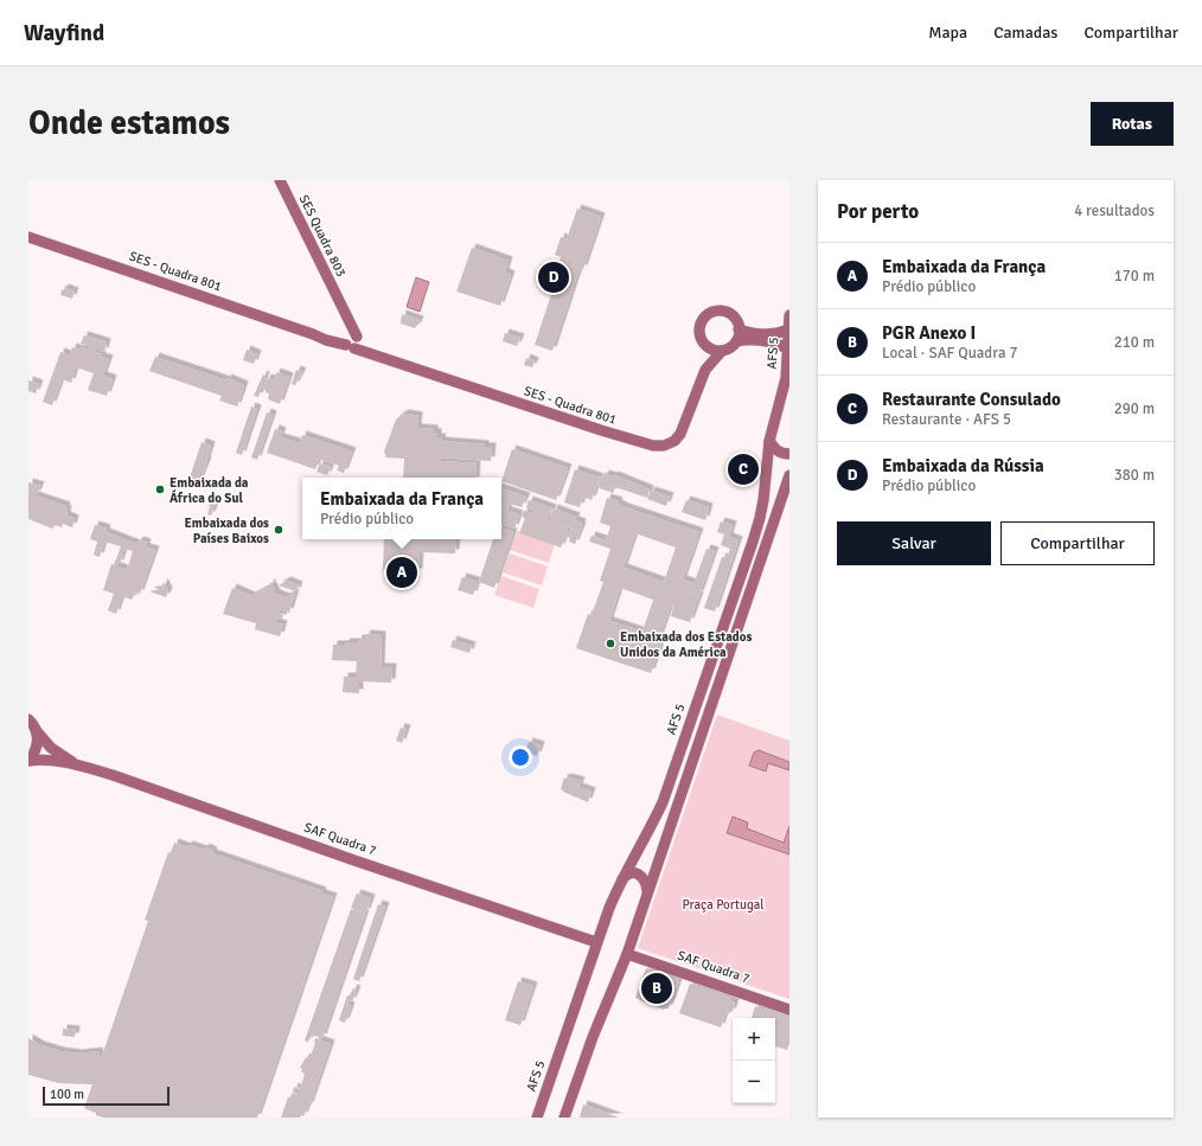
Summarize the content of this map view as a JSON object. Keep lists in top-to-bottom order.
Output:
{
  "streets": {
    "street": [
      "SES Quadra 803",
      "SES - Quadra 801",
      "AFS 5",
      "SAF Quadra 7"
    ]
  },
  "crossings": [
    ["SES Quadra 803", "SES - Quadra 801"],
    ["AFS 5", "SAF Quadra 7"]
  ],
  "parks": ["Praça Portugal"],
  "places": ["Embaixada da África do Sul", "Embaixada dos Países Baixos", "Embaixada dos Estados Unidos da América"],
  "scale_bar": "100 m",
  "page": {
    "header": "Wayfind",
    "nav": ["Mapa", "Camadas", "Compartilhar"],
    "buttons": [
      "Rotas",
      ["Salvar", "Compartilhar"]
    ],
    "title": "Onde estamos",
    "heading": ["Por perto", "4 resultados"],
    "list": [
      {
        "mark": "A",
        "name": "Embaixada da França",
        "note": "Prédio público",
        "value": "170 m"
      },
      {
        "mark": "B",
        "name": "PGR Anexo I",
        "note": "Local · SAF Quadra 7",
        "value": "210 m"
      },
      {
        "mark": "C",
        "name": "Restaurante Consulado",
        "note": "Restaurante · AFS 5",
        "value": "290 m"
      },
      {
        "mark": "D",
        "name": "Embaixada da Rússia",
        "note": "Prédio público",
        "value": "380 m"
      }
    ],
    "pins": [
      "D",
      "C",
      "A",
      "B"
    ],
    "popup": ["Embaixada da França", "Prédio público"],
    "map_buttons": ["+", "−"],
    "scale": "100 m"
  }
}
